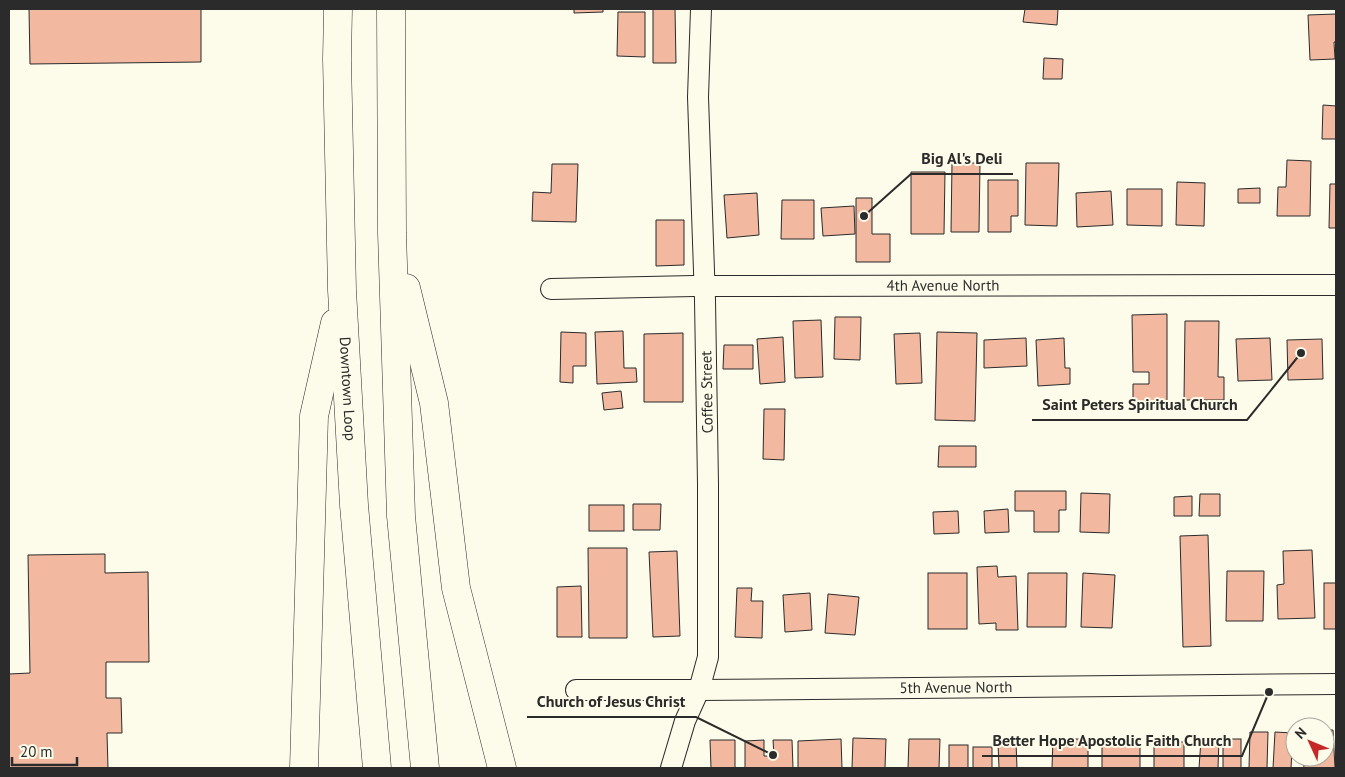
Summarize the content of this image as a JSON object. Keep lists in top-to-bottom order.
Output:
{
  "streets": {
    "highway": ["Downtown Loop"],
    "street": ["4th Avenue North", "Coffee Street", "5th Avenue North"]
  },
  "crossings": [
    ["4th Avenue North", "Coffee Street"],
    ["Coffee Street", "5th Avenue North"]
  ],
  "places": [
    "Big Al's Deli",
    "Saint Peters Spiritual Church",
    "Better Hope Apostolic Faith Church",
    "Church of Jesus Christ"
  ],
  "scale_bar": "20 m",
  "north": "top left"
}
